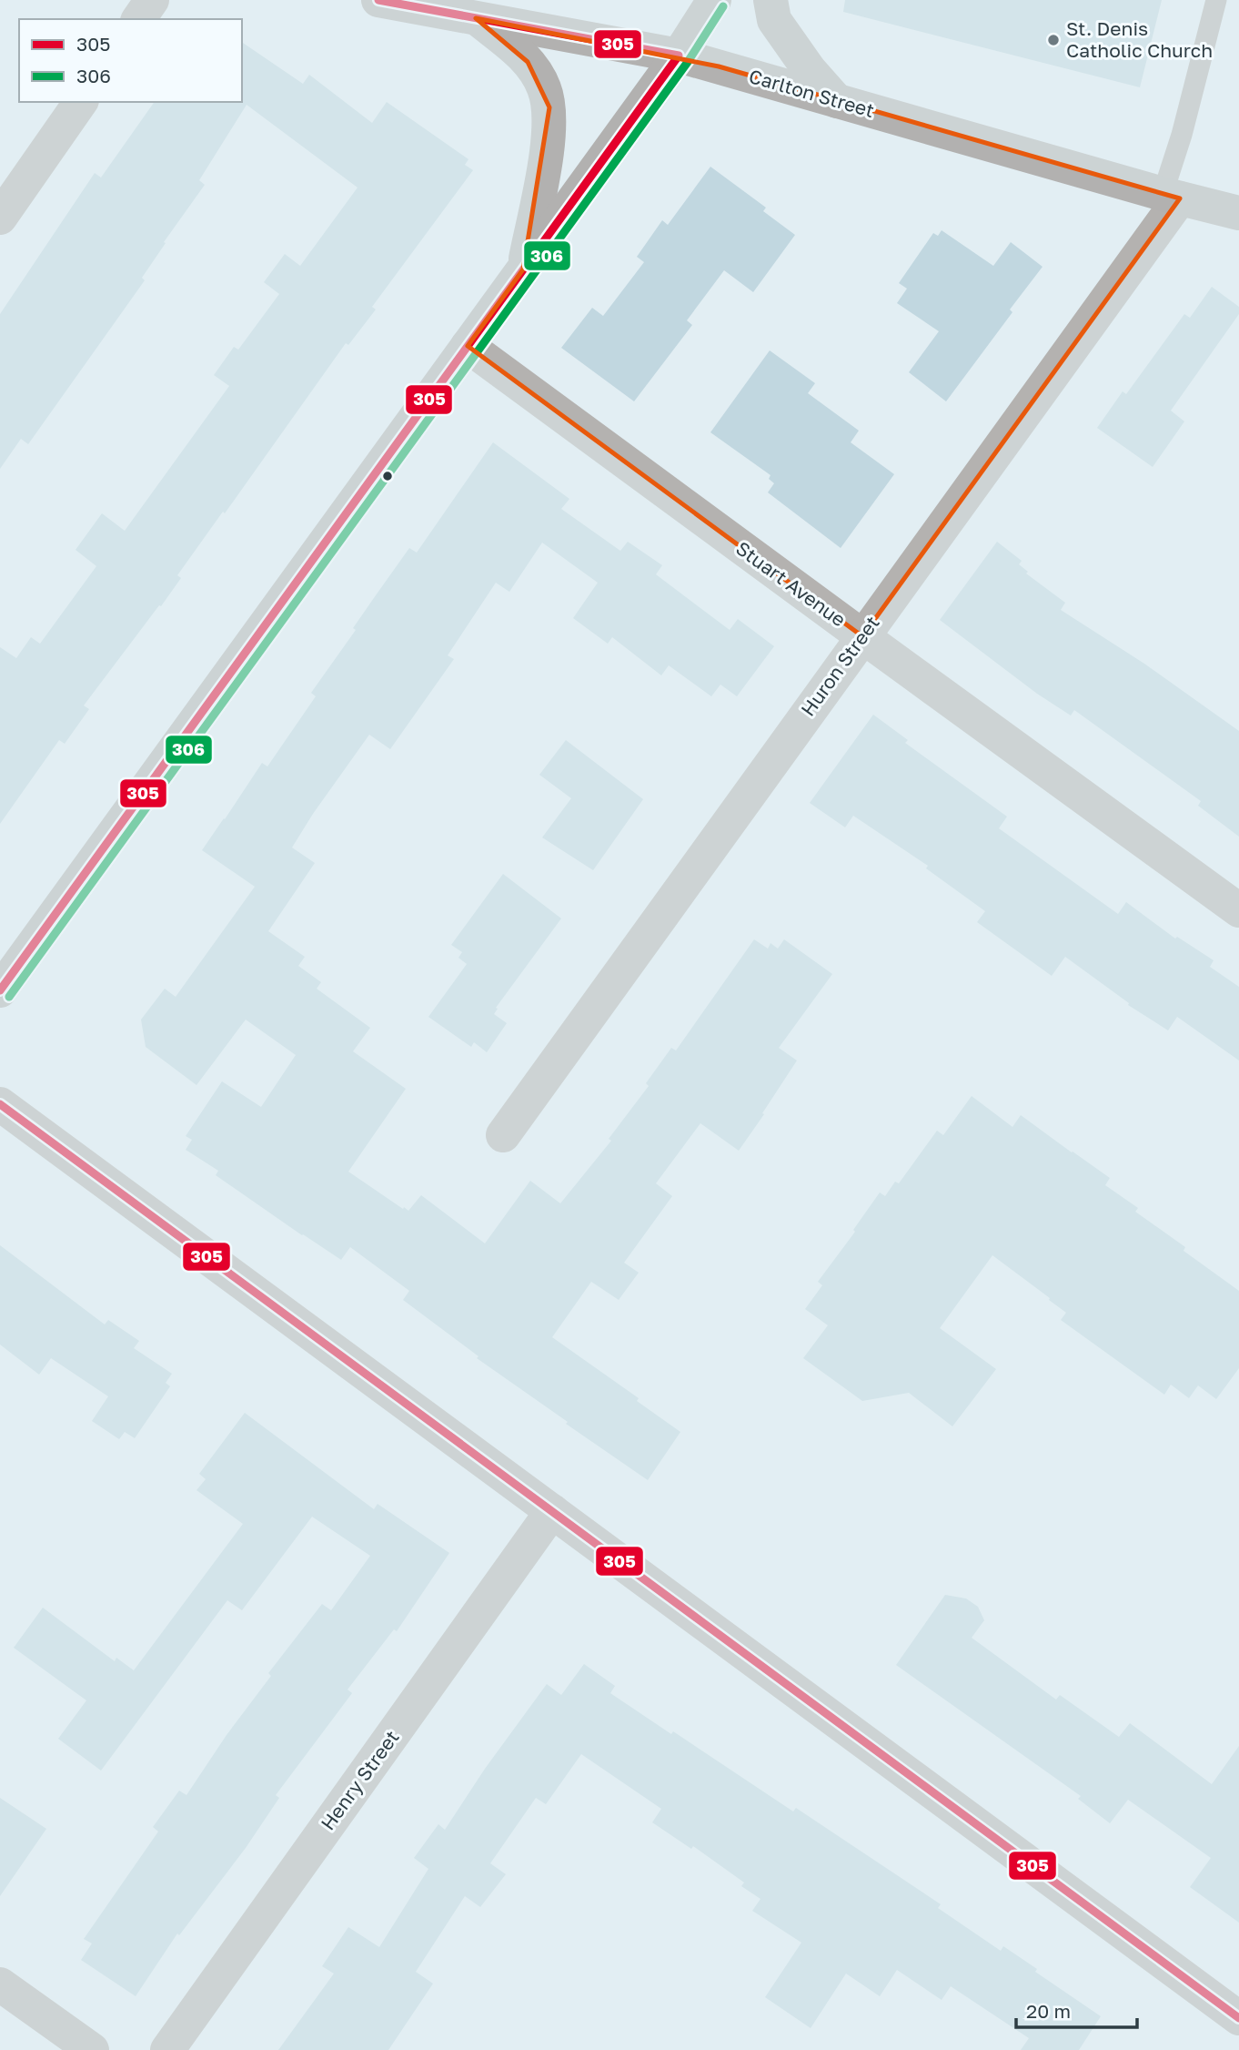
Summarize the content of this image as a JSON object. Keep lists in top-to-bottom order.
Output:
{
  "streets": {
    "main road": ["Carlton Street"],
    "street": ["Stuart Avenue", "Huron Street", "Henry Street"]
  },
  "crossings": [
    ["Carlton Street", "Huron Street"],
    ["Stuart Avenue", "Huron Street"]
  ],
  "places": ["St. Denis Catholic Church"],
  "lines": ["transit line 305", "transit line 306"],
  "legend": ["305", "306"],
  "scale_bar": "20 m"
}
